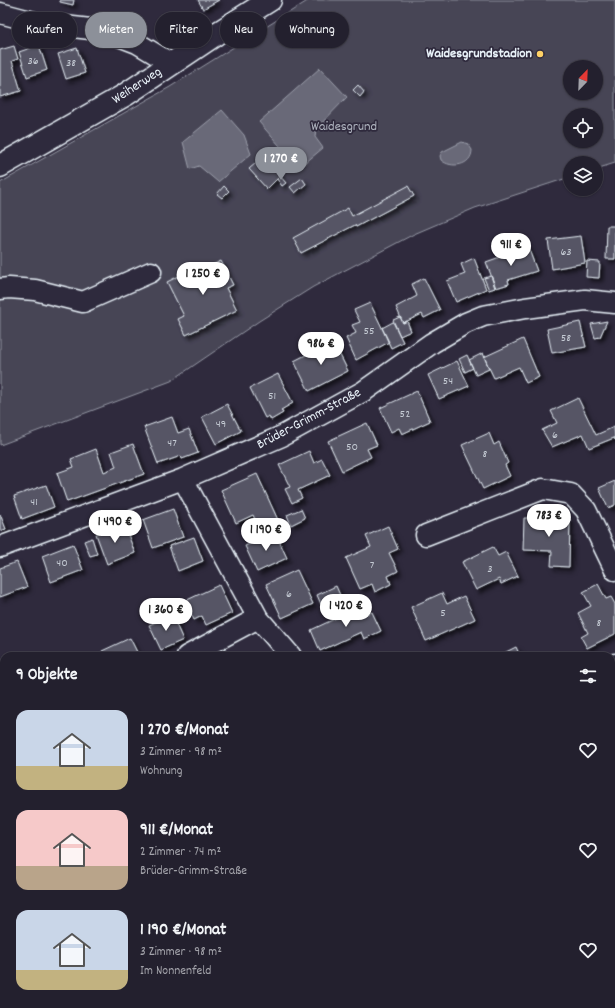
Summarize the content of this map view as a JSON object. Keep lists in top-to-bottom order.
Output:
{
  "streets": {
    "main road": ["Weiherweg"],
    "street": ["Brüder-Grimm-Straße"]
  },
  "parks": ["Waidesgrund"],
  "places": ["Waidesgrundstadion"],
  "house_numbers": [
    "36",
    "38",
    "63",
    "55",
    "58",
    "54",
    "51",
    "52",
    "49",
    "6",
    "47",
    "50",
    "8",
    "41",
    "40",
    "7",
    "3",
    "6",
    "5",
    "8"
  ],
  "north": "top right",
  "page": {
    "chip": [
      "Kaufen",
      "Mieten",
      "Filter",
      "Neu",
      "Wohnung"
    ],
    "price": [
      "1 270 €",
      "911 €",
      "1 250 €",
      "986 €",
      "783 €",
      "1 490 €",
      "1 190 €",
      "1 420 €",
      "1 360 €"
    ],
    "heading": "9 Objekte",
    "list": [
      {
        "name": "1 270 €/Monat",
        "note": "3 Zimmer · 98 m² · Wohnung"
      },
      {
        "name": "911 €/Monat",
        "note": "2 Zimmer · 74 m² · Brüder-Grimm-Straße"
      },
      {
        "name": "1 190 €/Monat",
        "note": "3 Zimmer · 98 m² · Im Nonnenfeld"
      }
    ]
  }
}
